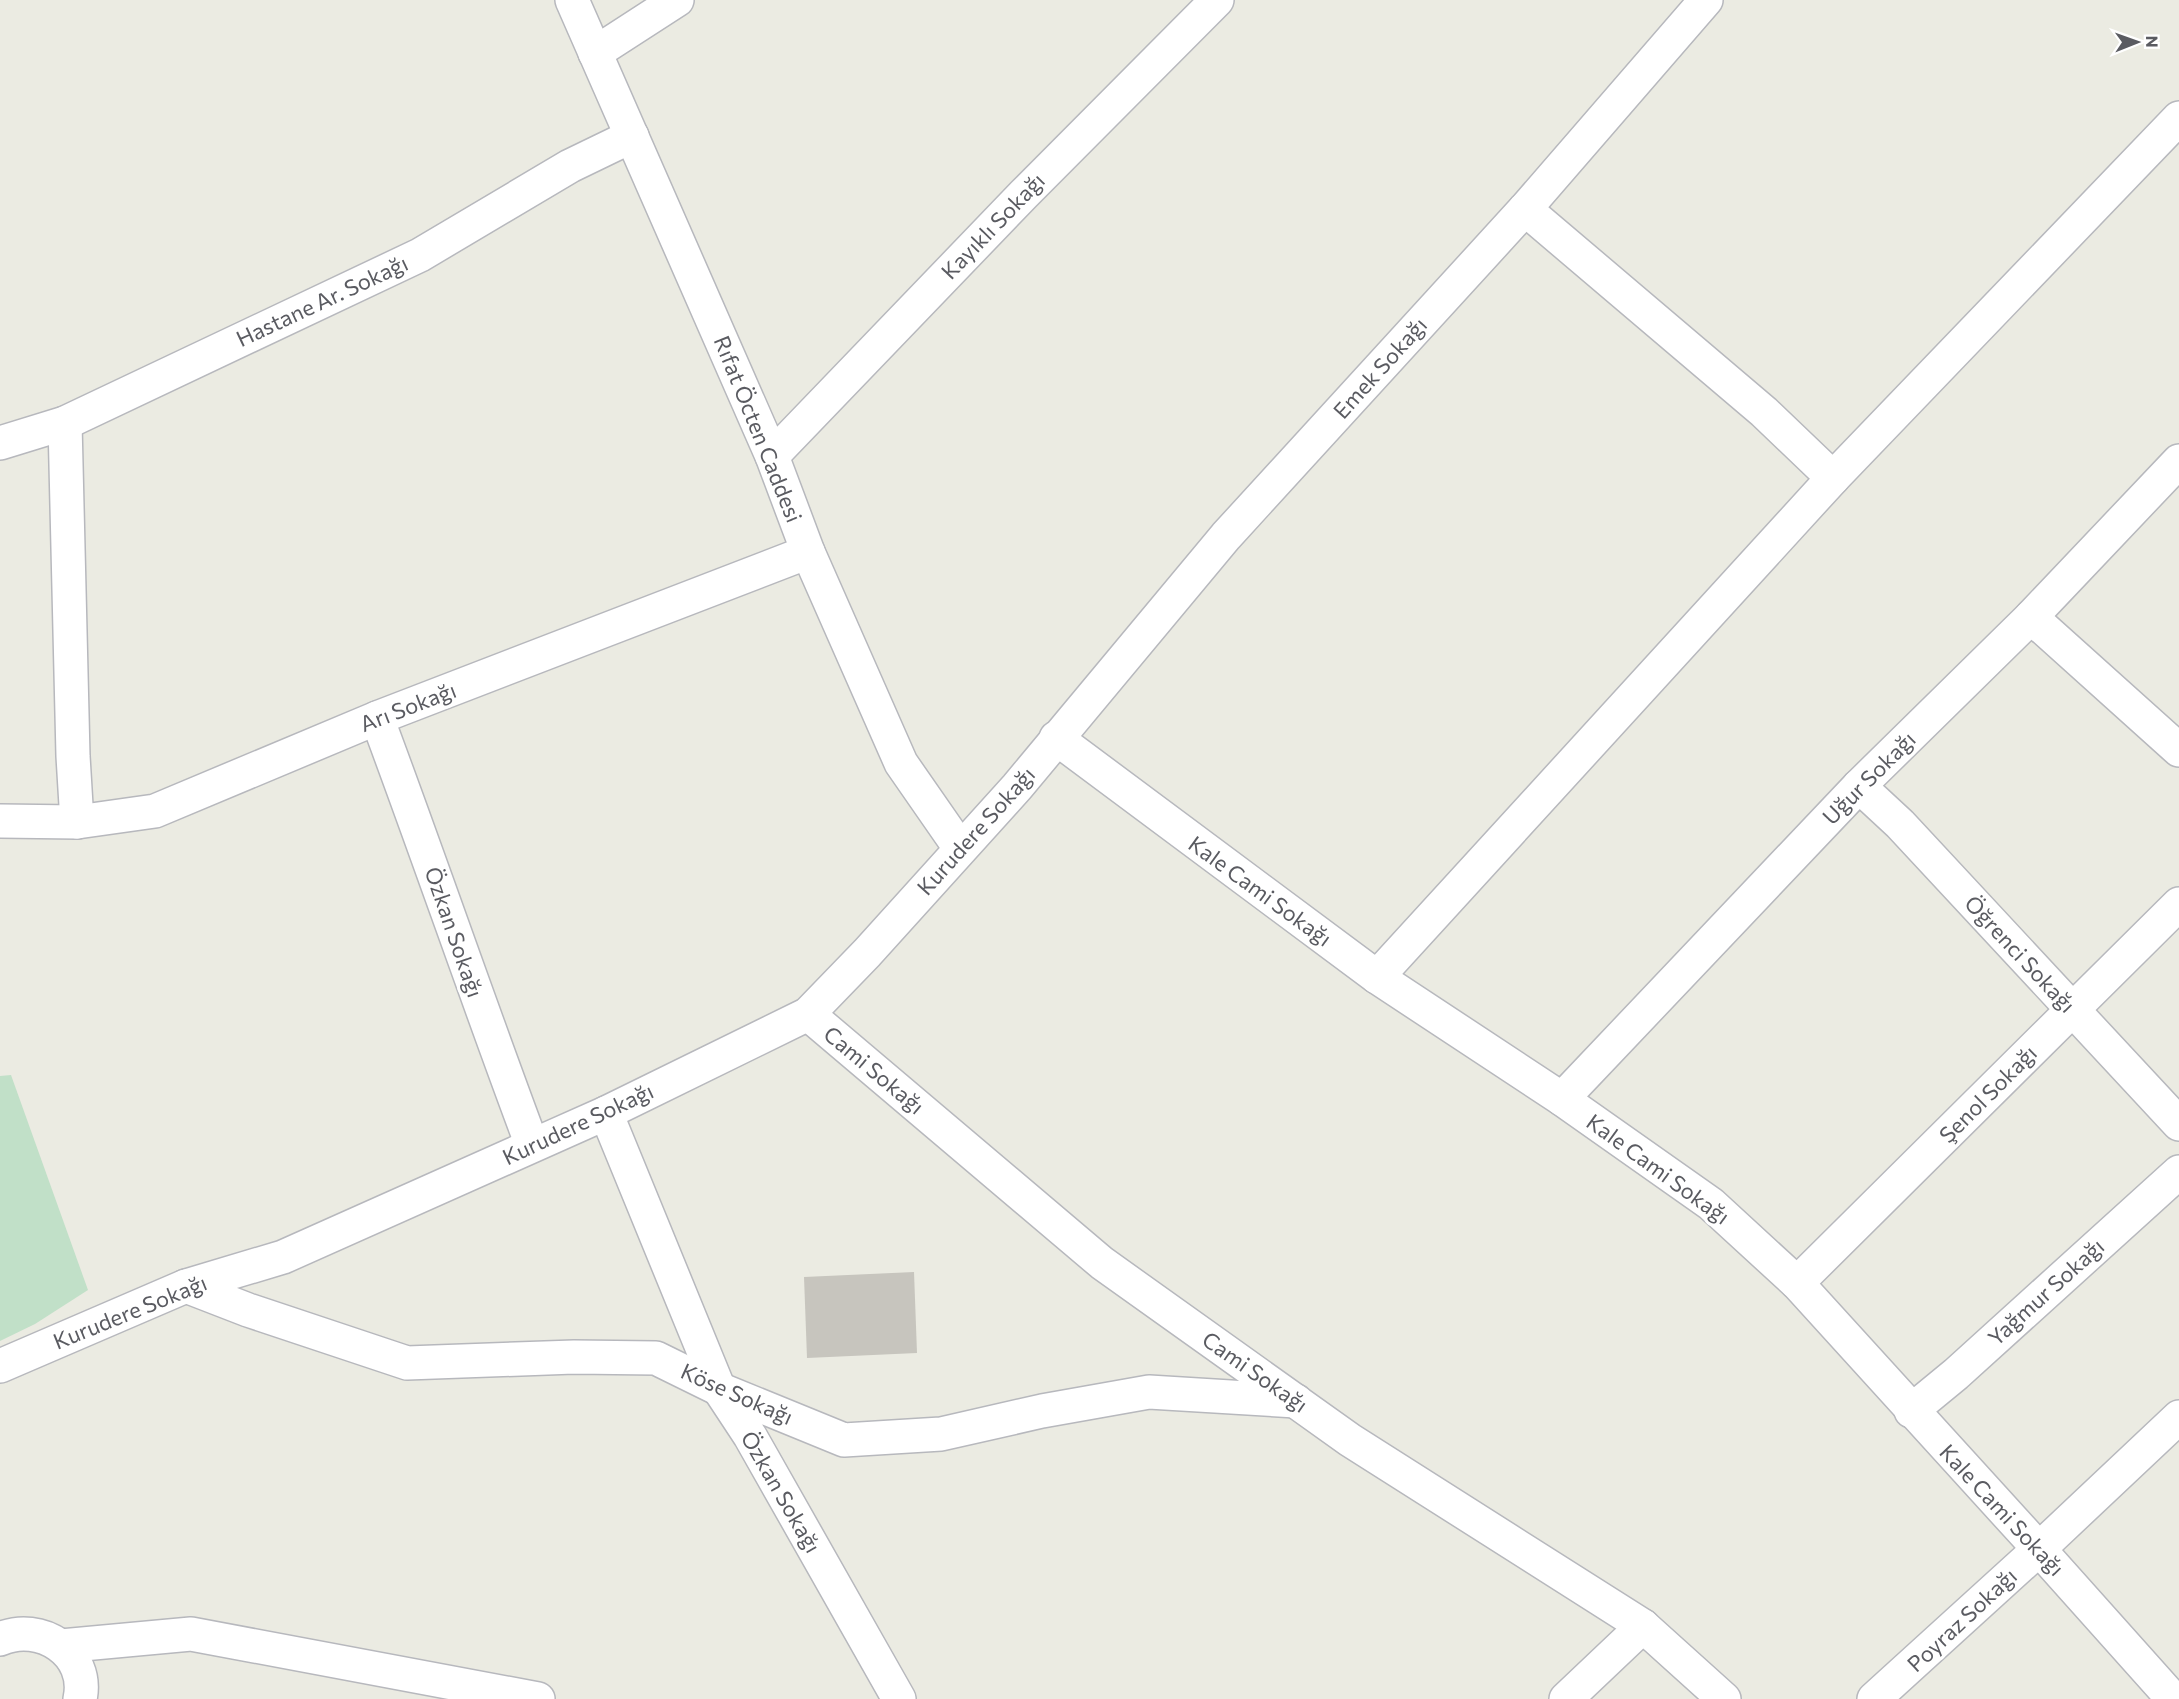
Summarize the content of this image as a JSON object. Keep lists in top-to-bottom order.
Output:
{
  "streets": {
    "street": [
      "Kayıklı Sokağı",
      "Hastane Ar. Sokağı",
      "Emek Sokağı",
      "Rıfat Öcten Caddesi",
      "Arı Sokağı",
      "Uğur Sokağı",
      "Kurudere Sokağı",
      "Kale Cami Sokağı",
      "Özkan Sokağı",
      "Öğrenci Sokağı",
      "Cami Sokağı",
      "Şenol Sokağı",
      "Yağmur Sokağı",
      "Köse Sokağı",
      "Poyraz Sokağı"
    ]
  },
  "crossings": [
    ["Kayıklı Sokağı", "Rıfat Öcten Caddesi"],
    ["Hastane Ar. Sokağı", "Rıfat Öcten Caddesi"],
    ["Emek Sokağı", "Kurudere Sokağı"],
    ["Emek Sokağı", "Kale Cami Sokağı"],
    ["Rıfat Öcten Caddesi", "Arı Sokağı"],
    ["Rıfat Öcten Caddesi", "Kurudere Sokağı"],
    ["Arı Sokağı", "Özkan Sokağı"],
    ["Uğur Sokağı", "Kale Cami Sokağı"],
    ["Uğur Sokağı", "Öğrenci Sokağı"],
    ["Kurudere Sokağı", "Kale Cami Sokağı"],
    ["Kurudere Sokağı", "Özkan Sokağı"],
    ["Kurudere Sokağı", "Cami Sokağı"],
    ["Kurudere Sokağı", "Köse Sokağı"],
    ["Kale Cami Sokağı", "Şenol Sokağı"],
    ["Kale Cami Sokağı", "Yağmur Sokağı"],
    ["Kale Cami Sokağı", "Poyraz Sokağı"],
    ["Özkan Sokağı", "Köse Sokağı"],
    ["Öğrenci Sokağı", "Şenol Sokağı"],
    ["Cami Sokağı", "Köse Sokağı"]
  ],
  "north": "right"
}
